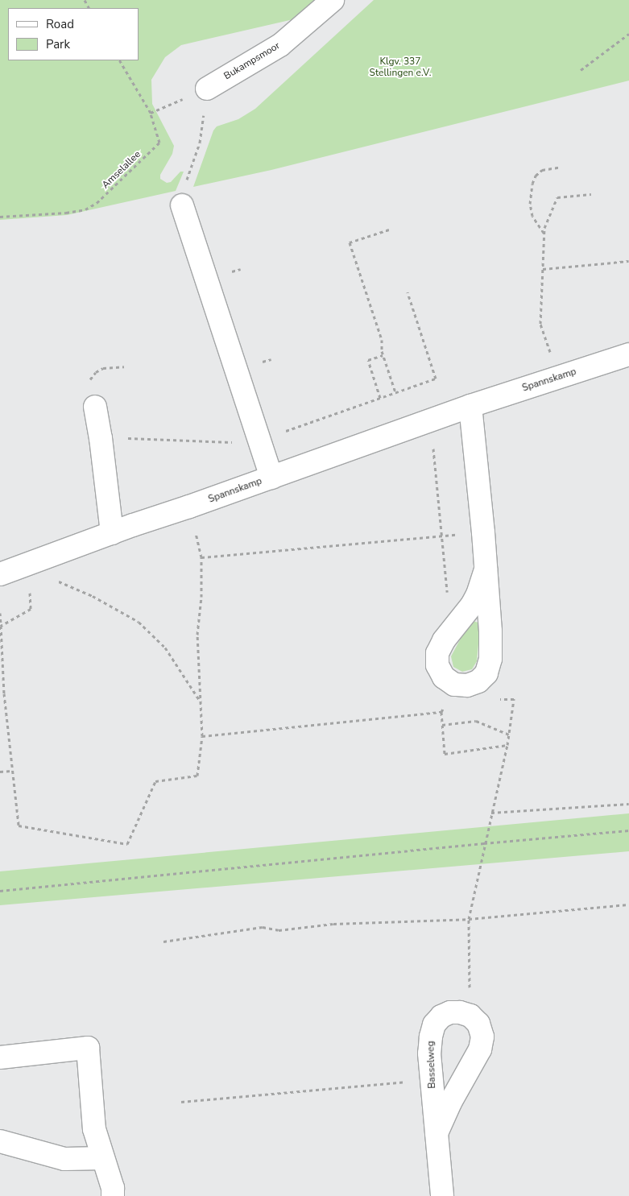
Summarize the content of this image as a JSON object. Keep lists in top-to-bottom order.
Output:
{
  "streets": {
    "street": ["Bukampsmoor", "Spannskamp", "Basselweg"],
    "path": ["Amselallee"]
  },
  "parks": ["Klgv. 337 Stellingen e.V."],
  "legend": ["Road", "Park"]
}
